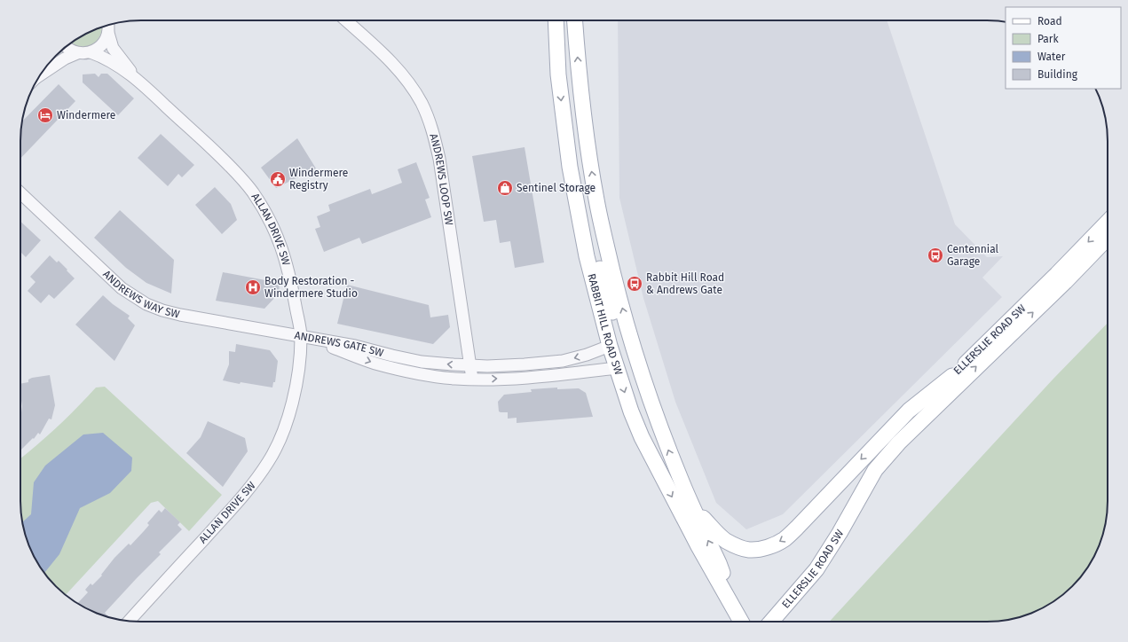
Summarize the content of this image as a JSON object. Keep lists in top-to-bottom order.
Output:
{
  "streets": {
    "main road": ["RABBIT HILL ROAD SW", "ELLERSLIE ROAD SW"],
    "street": [
      "ANDREWS LOOP SW",
      "ALLAN DRIVE SW",
      "ANDREWS WAY SW",
      "ANDREWS GATE SW"
    ]
  },
  "crossings": [
    ["ANDREWS LOOP SW", "ANDREWS GATE SW"],
    ["ALLAN DRIVE SW", "ANDREWS WAY SW"],
    ["ALLAN DRIVE SW", "ANDREWS GATE SW"],
    ["ANDREWS WAY SW", "ANDREWS GATE SW"],
    ["RABBIT HILL ROAD SW", "ANDREWS GATE SW"]
  ],
  "places": {
    "hotel": ["Windermere"],
    "public building": ["Windermere Registry"],
    "shop": ["Sentinel Storage"],
    "bus stop": ["Centennial Garage", "Rabbit Hill Road & Andrews Gate"],
    "hospital": ["Body Restoration - Windermere Studio"]
  },
  "legend": [
    "Road",
    "Park",
    "Water",
    "Building"
  ]
}
